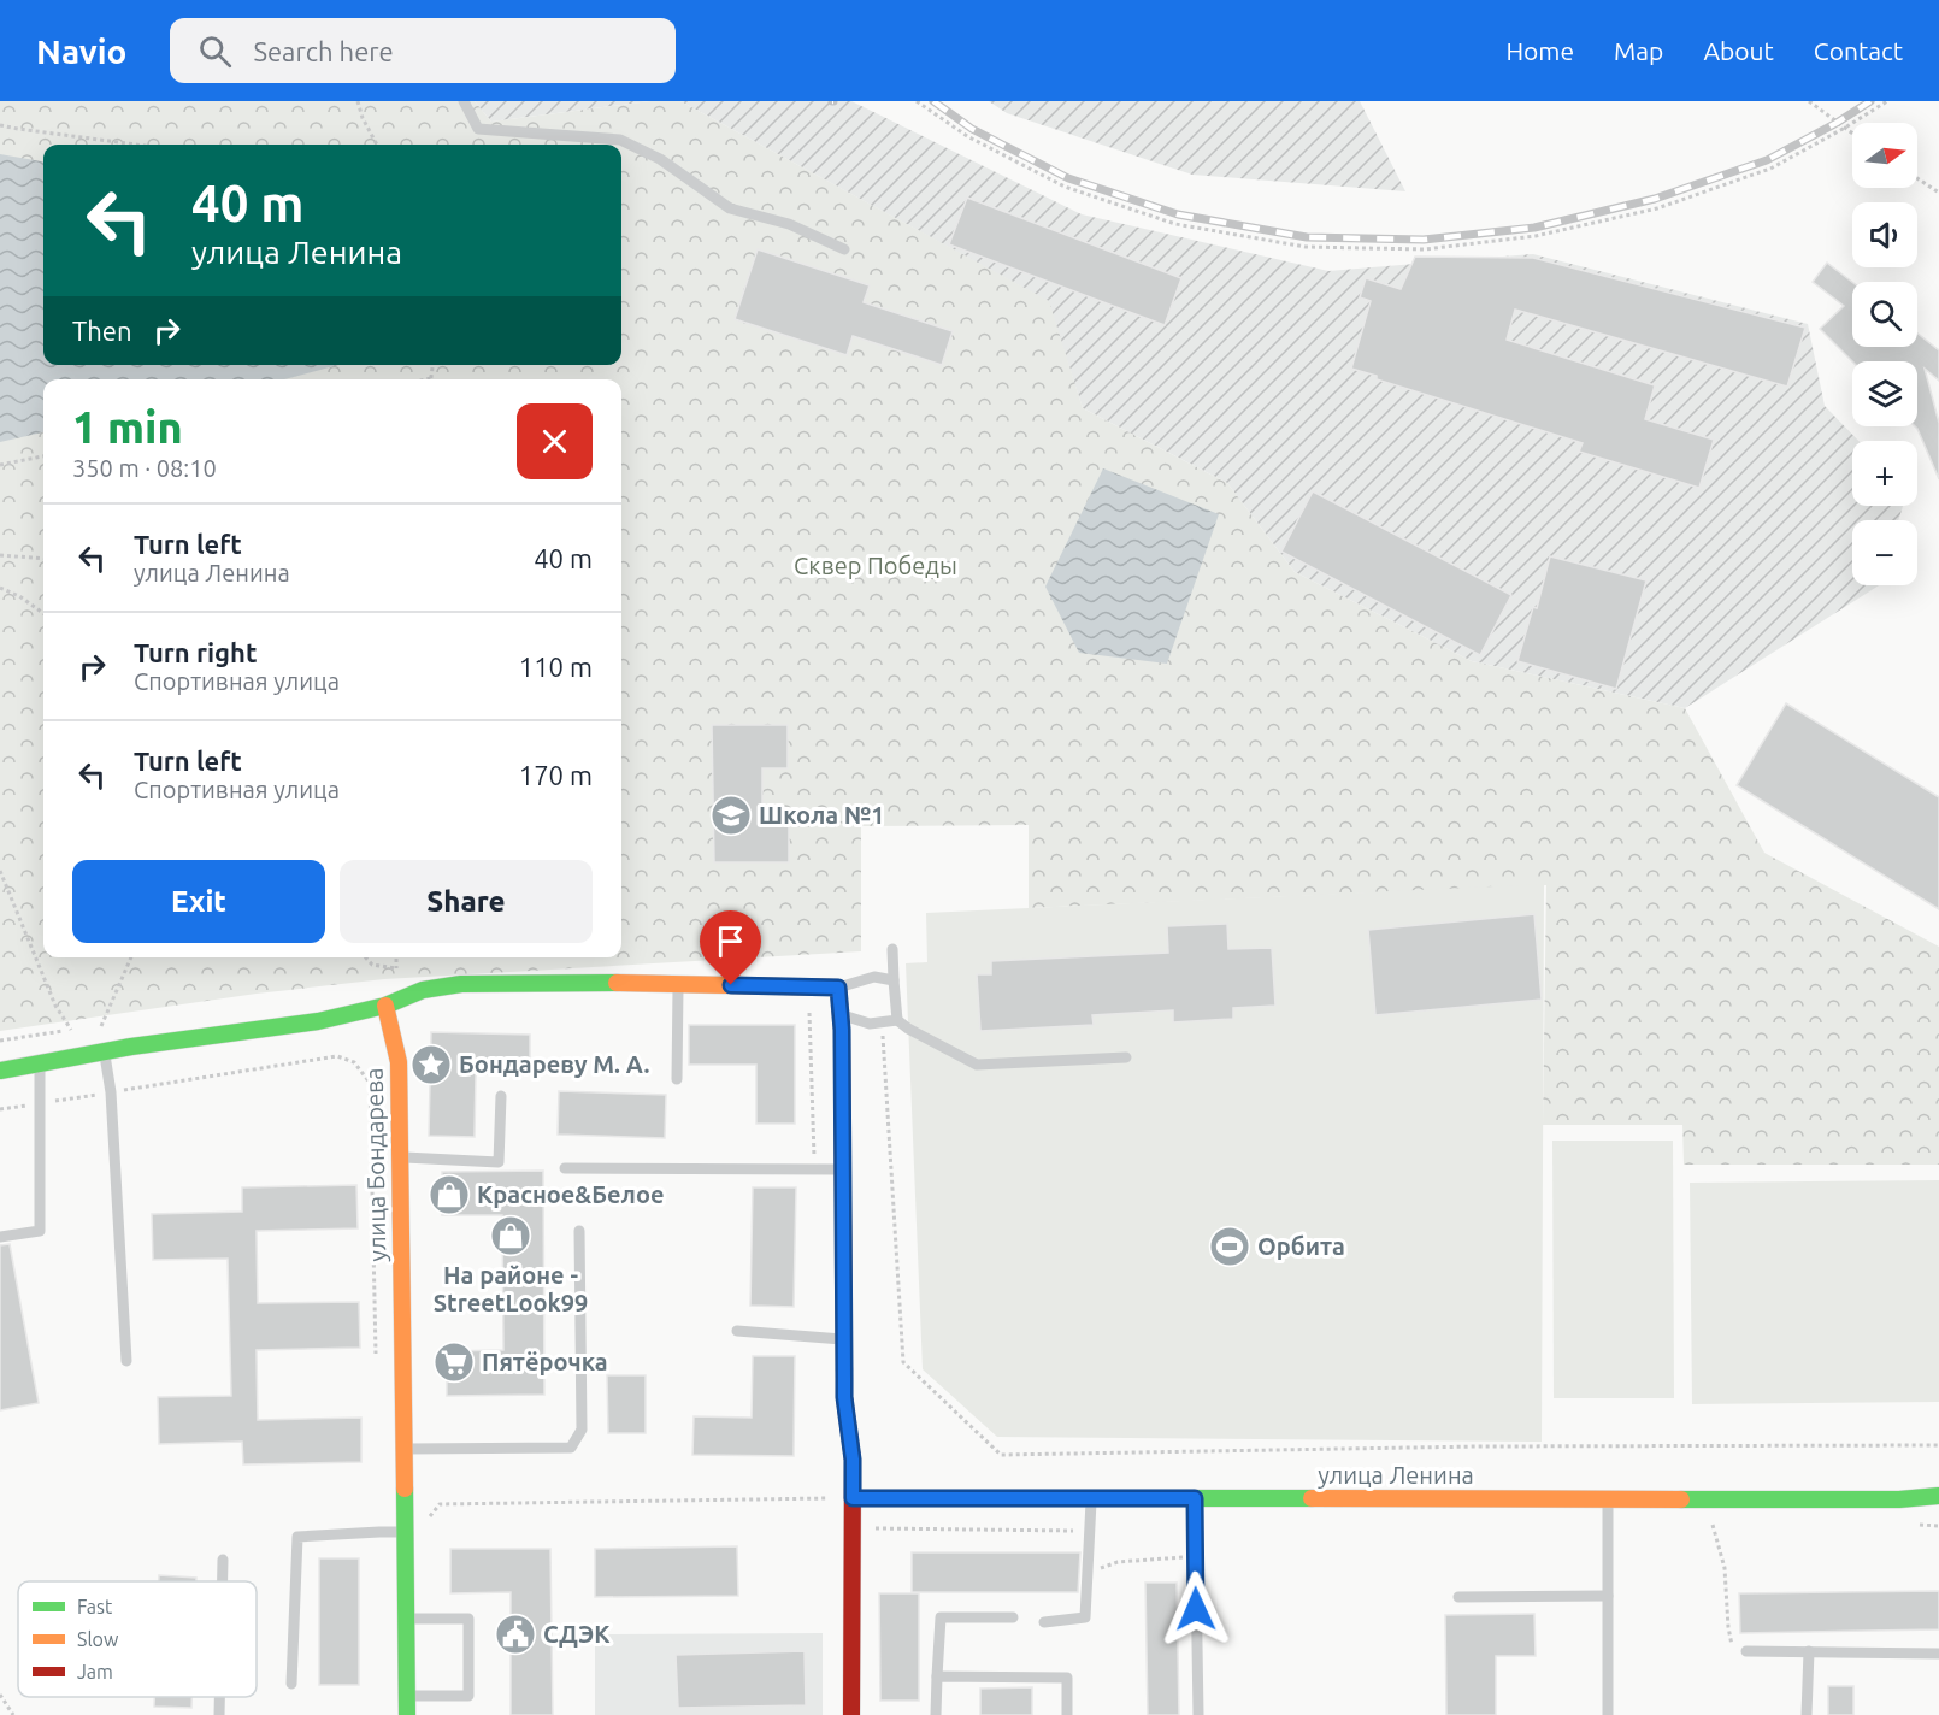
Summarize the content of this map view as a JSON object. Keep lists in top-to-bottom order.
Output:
{
  "streets": {
    "street": ["улица Бондарева", "улица Ленина"]
  },
  "parks": ["Сквер Победы"],
  "places": {
    "school or university": ["Школа №1"],
    "place": ["Бондареву М. А."],
    "shop": ["Красное&Белое", "На районе - StreetLook99"],
    "sports": ["Орбита"],
    "supermarket": ["Пятёрочка"],
    "public building": ["СДЭК"]
  },
  "legend": ["Fast", "Slow", "Jam"],
  "north": "right",
  "page": {
    "header": "Navio",
    "search": "Search here",
    "nav": [
      "Home",
      "Map",
      "About",
      "Contact"
    ],
    "map_buttons": ["+", "−"],
    "turn": ["40 m", "улица Ленина"],
    "then": "Then",
    "heading": ["1 min", "350 m · 08:10"],
    "list": [
      {
        "name": "Turn left",
        "note": "улица Ленина",
        "value": "40 m"
      },
      {
        "name": "Turn right",
        "note": "Спортивная улица",
        "value": "110 m"
      },
      {
        "name": "Turn left",
        "note": "Спортивная улица",
        "value": "170 m"
      }
    ],
    "buttons": ["Exit", "Share"]
  }
}
